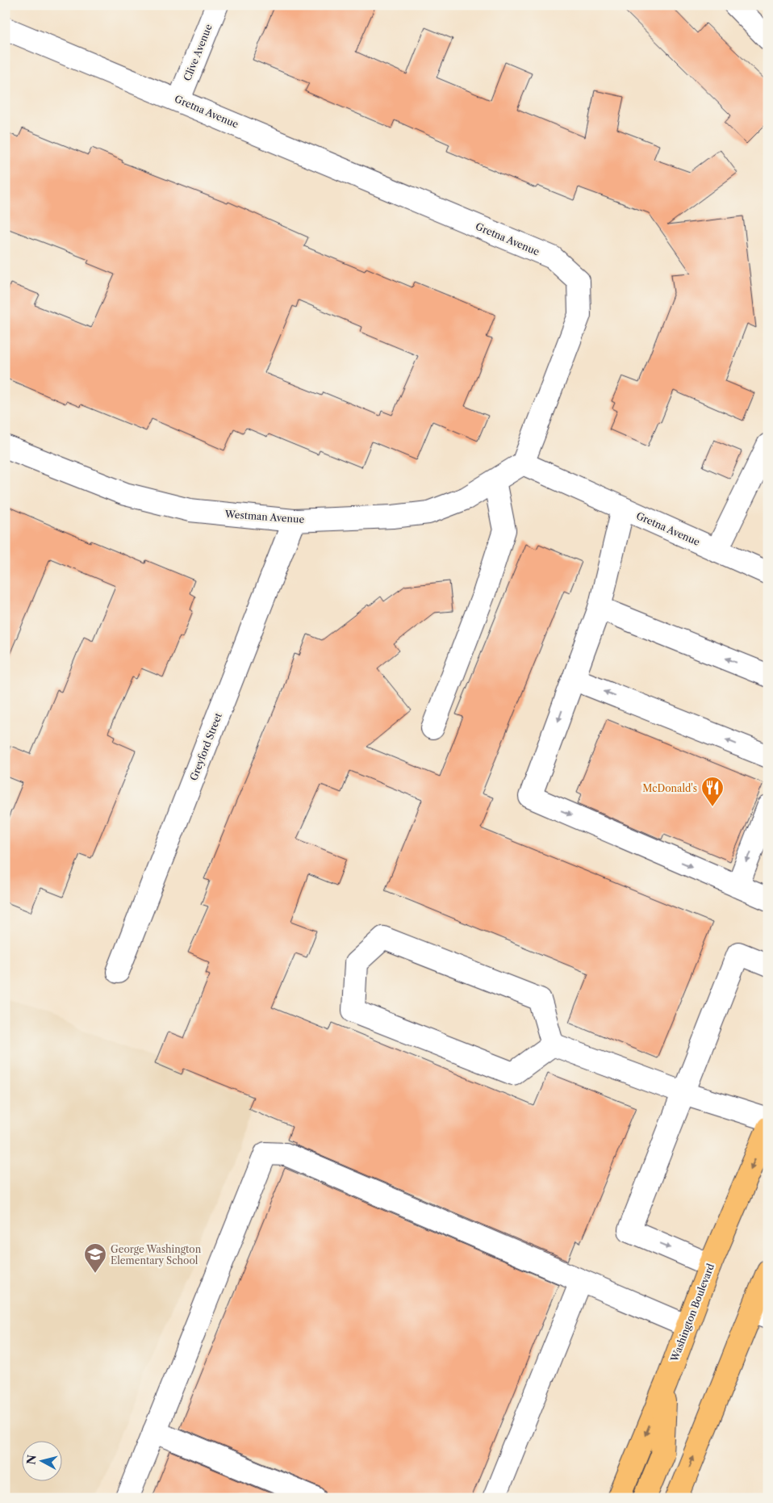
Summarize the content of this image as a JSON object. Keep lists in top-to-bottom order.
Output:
{
  "streets": {
    "main road": ["Washington Boulevard"],
    "street": [
      "Clive Avenue",
      "Gretna Avenue",
      "Westman Avenue",
      "Greyford Street"
    ]
  },
  "crossings": [
    ["Clive Avenue", "Gretna Avenue"],
    ["Gretna Avenue", "Westman Avenue"],
    ["Westman Avenue", "Greyford Street"]
  ],
  "places": {
    "restaurant": ["McDonald's"],
    "school or university": ["George Washington Elementary School"]
  },
  "north": "left"
}
